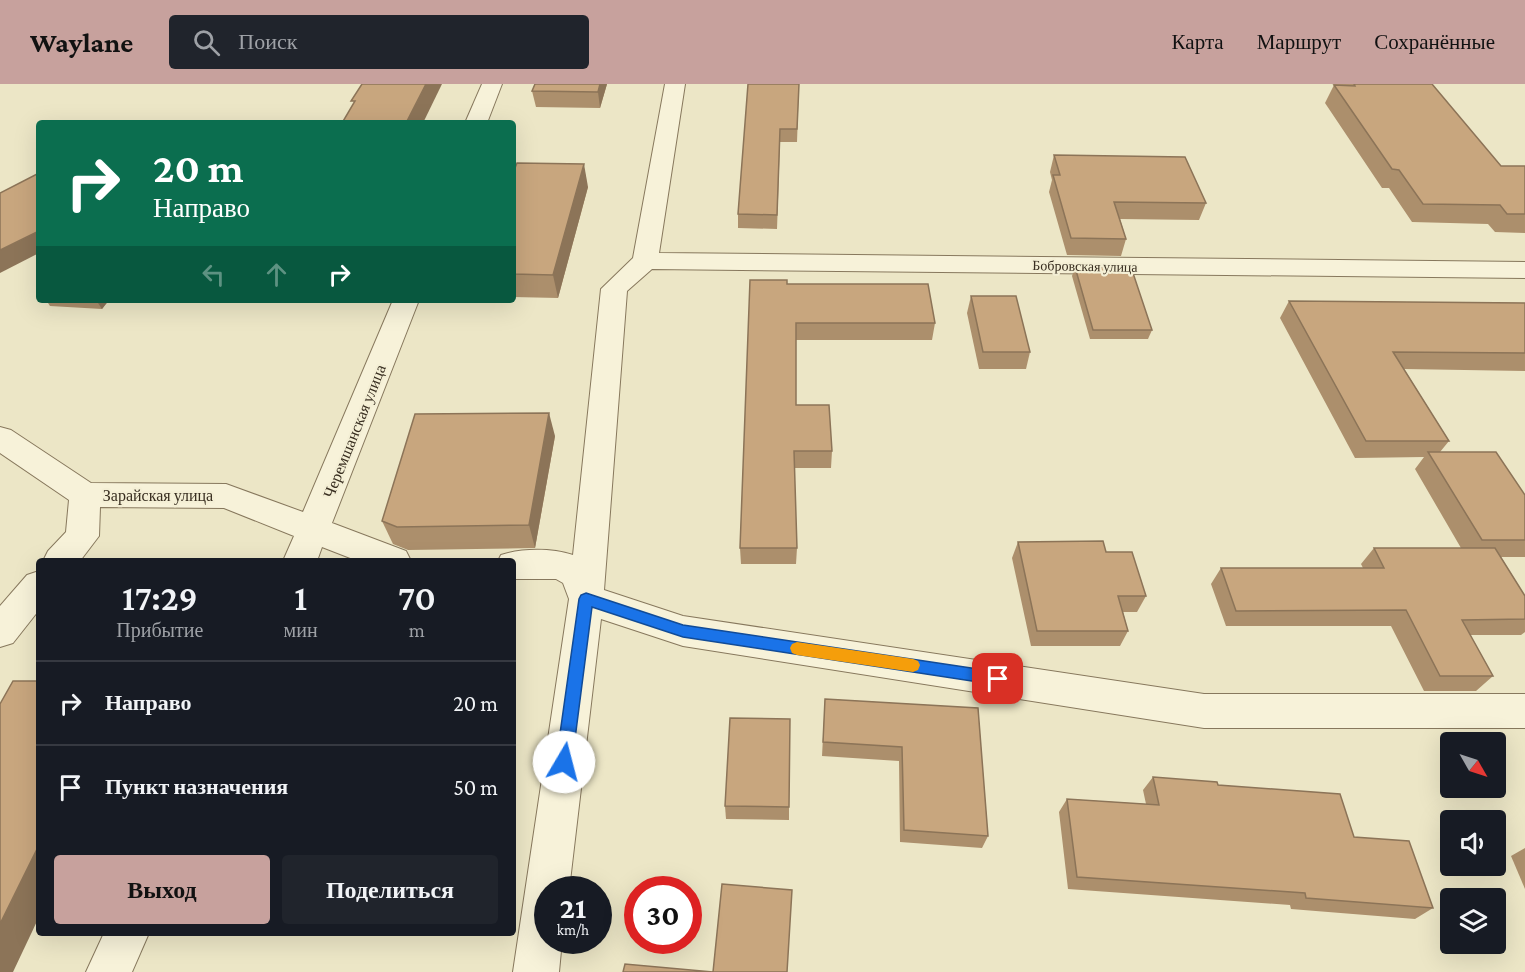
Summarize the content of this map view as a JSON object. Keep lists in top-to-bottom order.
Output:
{
  "streets": {
    "street": ["Бобровская улица", "Черемшанская улица", "Зарайская улица"]
  },
  "crossings": [
    ["Черемшанская улица", "Зарайская улица"]
  ],
  "north": "bottom right",
  "page": {
    "header": "Waylane",
    "search": "Поиск",
    "nav": ["Карта", "Маршрут", "Сохранённые"],
    "turn": ["20 m", "Направо"],
    "eta": [
      "17:29",
      "Прибытие",
      "1",
      "мин",
      "70",
      "m"
    ],
    "list": [
      {
        "name": "Направо",
        "value": "20 m"
      },
      {
        "name": "Пункт назначения",
        "value": "50 m"
      }
    ],
    "buttons": ["Выход", "Поделиться"],
    "speed": "21 km/h",
    "limit": "30"
  }
}
